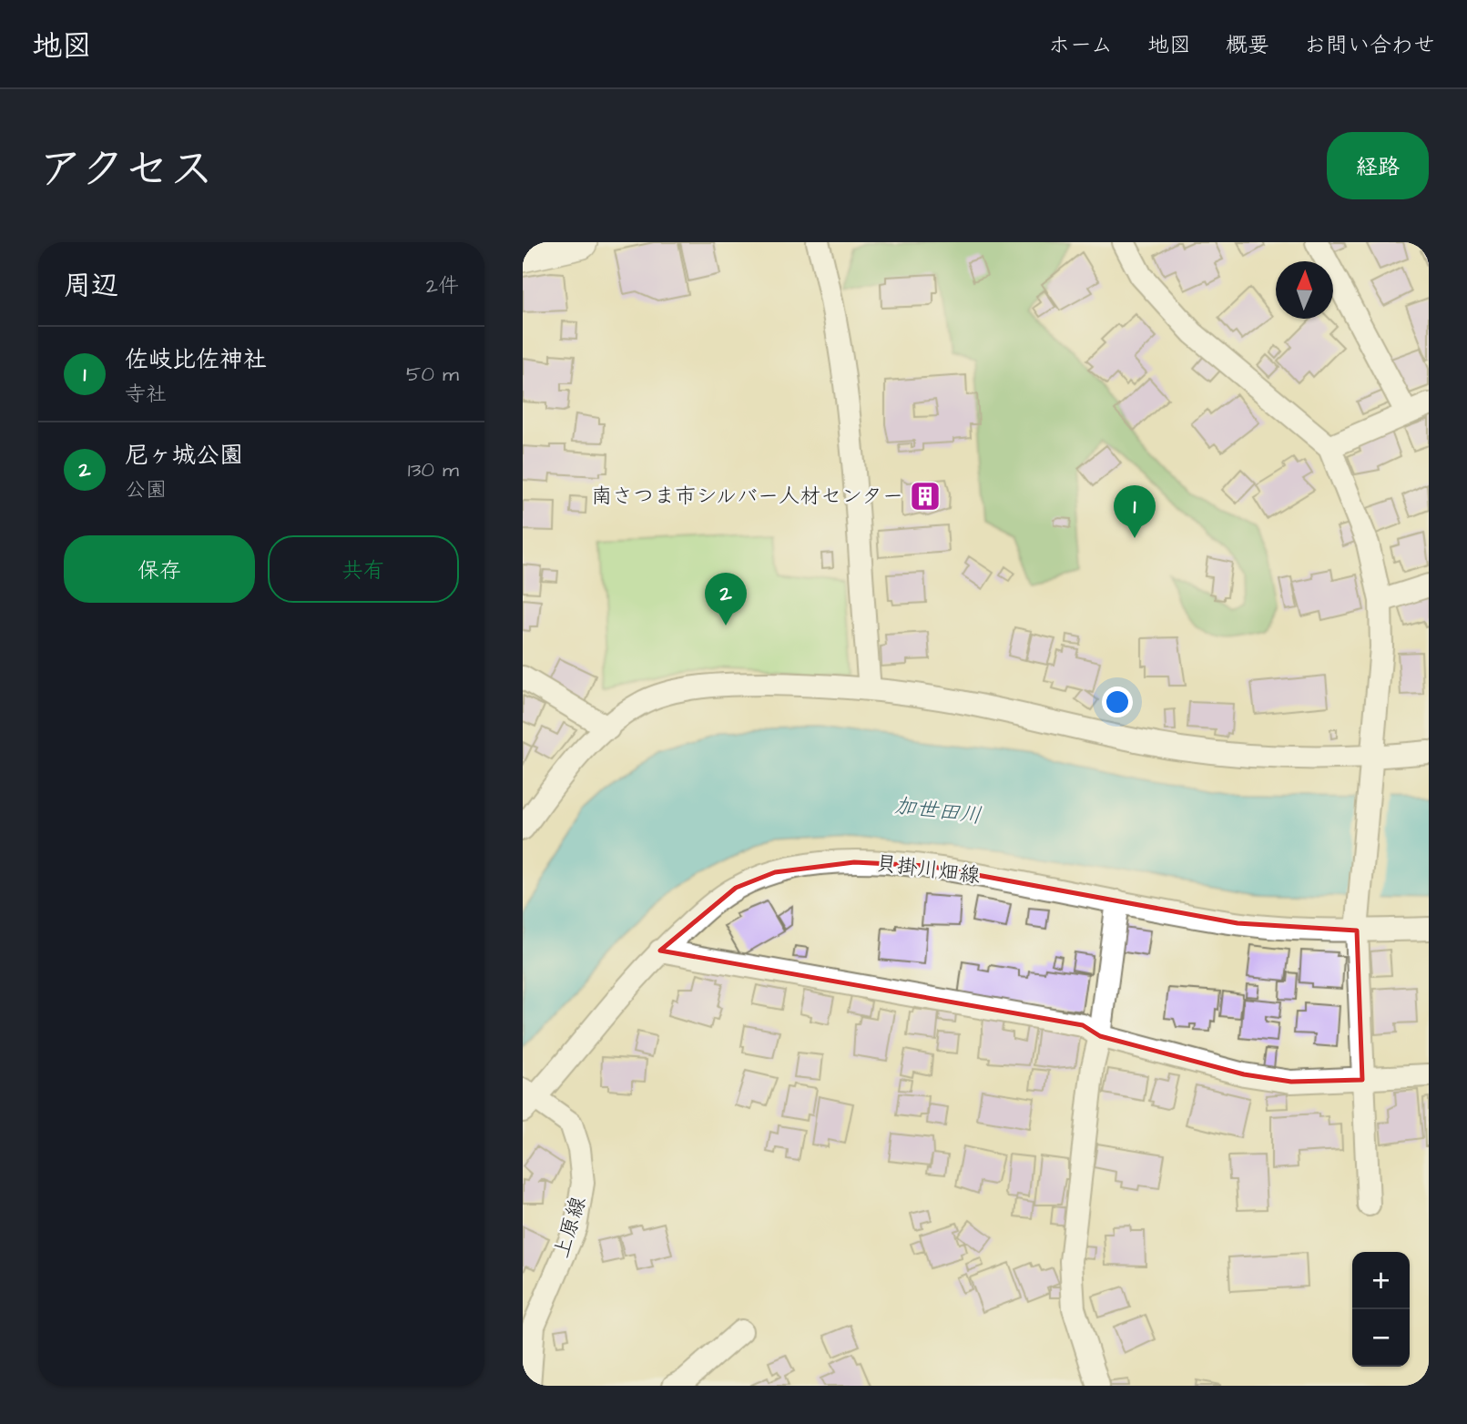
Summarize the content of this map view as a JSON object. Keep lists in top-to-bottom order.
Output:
{
  "streets": {
    "street": ["貝掛川畑線", "上原線"]
  },
  "crossings": [
    ["貝掛川畑線", "上原線"]
  ],
  "water": ["加世田川"],
  "places": {
    "building": ["南さつま市シルバー人材センター"]
  },
  "north": "top",
  "page": {
    "header": "地図",
    "nav": [
      "ホーム",
      "地図",
      "概要",
      "お問い合わせ"
    ],
    "title": "アクセス",
    "buttons": [
      "経路",
      ["保存", "共有"]
    ],
    "heading": ["周辺", "2件"],
    "list": [
      {
        "mark": "1",
        "name": "佐岐比佐神社",
        "note": "寺社",
        "value": "50 m"
      },
      {
        "mark": "2",
        "name": "尼ヶ城公園",
        "note": "公園",
        "value": "130 m"
      }
    ],
    "pins": ["1", "2"],
    "map_buttons": ["+", "−"]
  }
}
